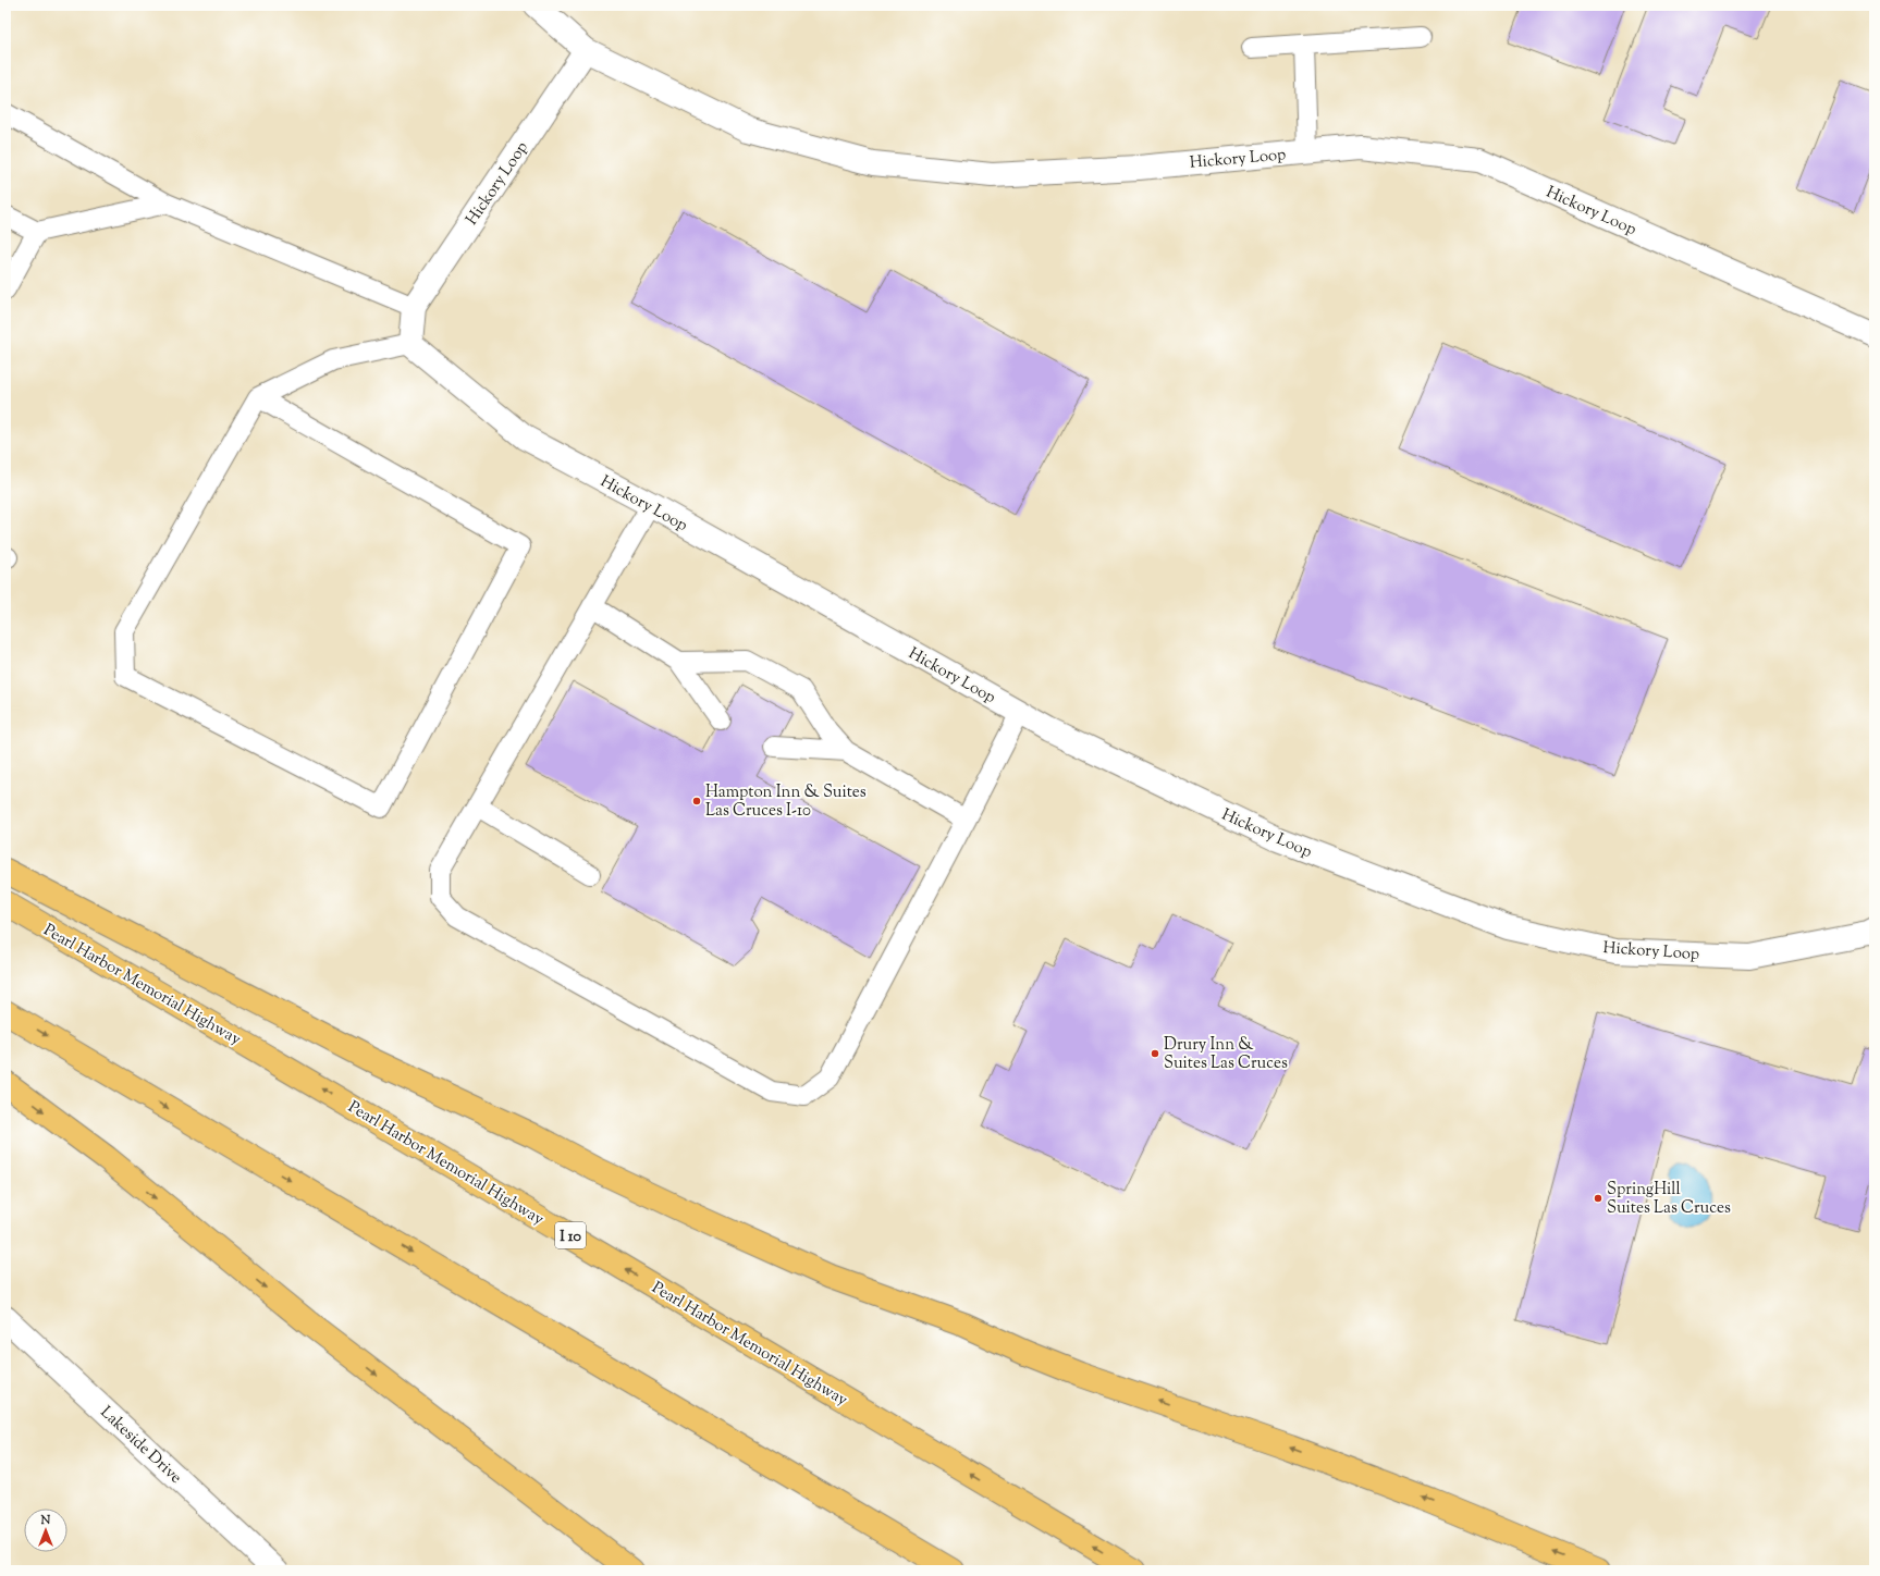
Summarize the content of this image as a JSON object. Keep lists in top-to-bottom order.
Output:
{
  "streets": {
    "highway": ["Pearl Harbor Memorial Highway", "I 10"],
    "street": ["Hickory Loop", "Lakeside Drive"]
  },
  "places": ["Hampton Inn & Suites Las Cruces I-10", "Drury Inn & Suites Las Cruces", "SpringHill Suites Las Cruces"],
  "north": "top"
}
